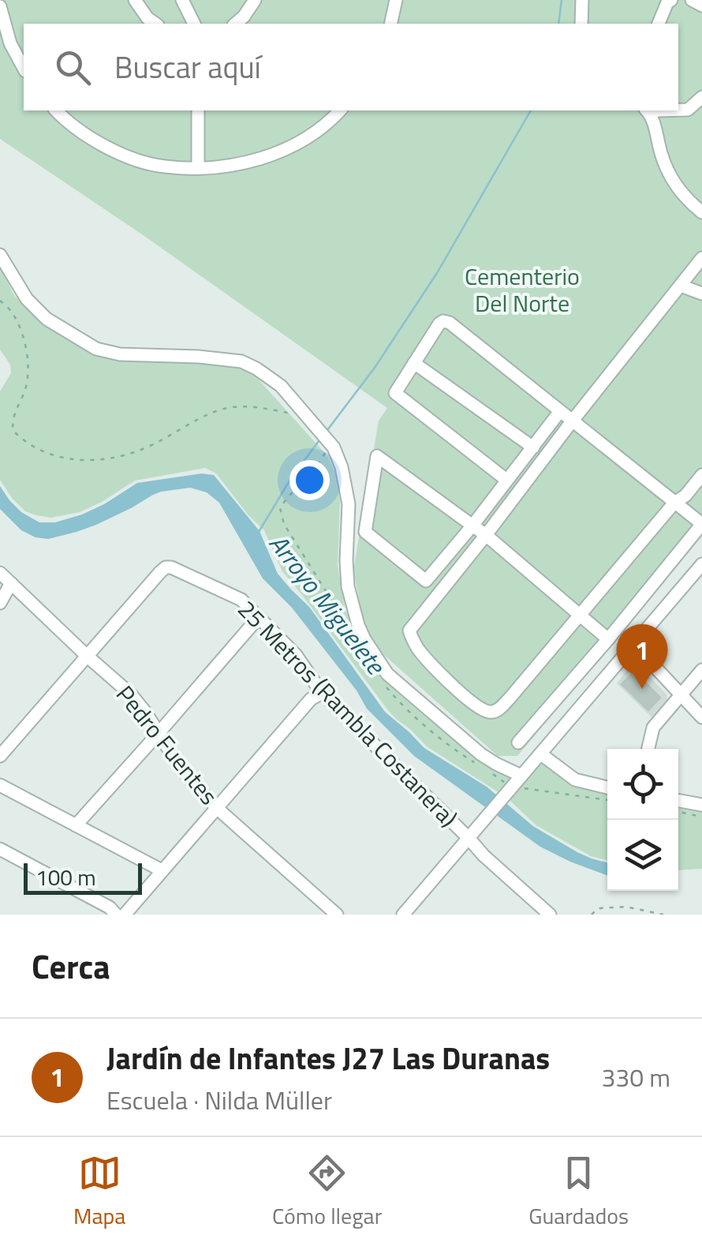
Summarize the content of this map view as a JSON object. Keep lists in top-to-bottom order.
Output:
{
  "streets": {
    "street": ["25 Metros (Rambla Costanera)", "Pedro Fuentes"]
  },
  "crossings": [
    ["25 Metros (Rambla Costanera)", "Pedro Fuentes"]
  ],
  "water": ["Arroyo Miguelete"],
  "parks": ["Cementerio Del Norte"],
  "scale_bar": "100 m",
  "page": {
    "search": "Buscar aquí",
    "pins": "1",
    "scale": "100 m",
    "heading": "Cerca",
    "list": [
      {
        "mark": "1",
        "name": "Jardín de Infantes J27 Las Duranas",
        "note": "Escuela · Nilda Müller",
        "value": "330 m"
      }
    ],
    "nav": ["Mapa", "Cómo llegar", "Guardados"]
  }
}
